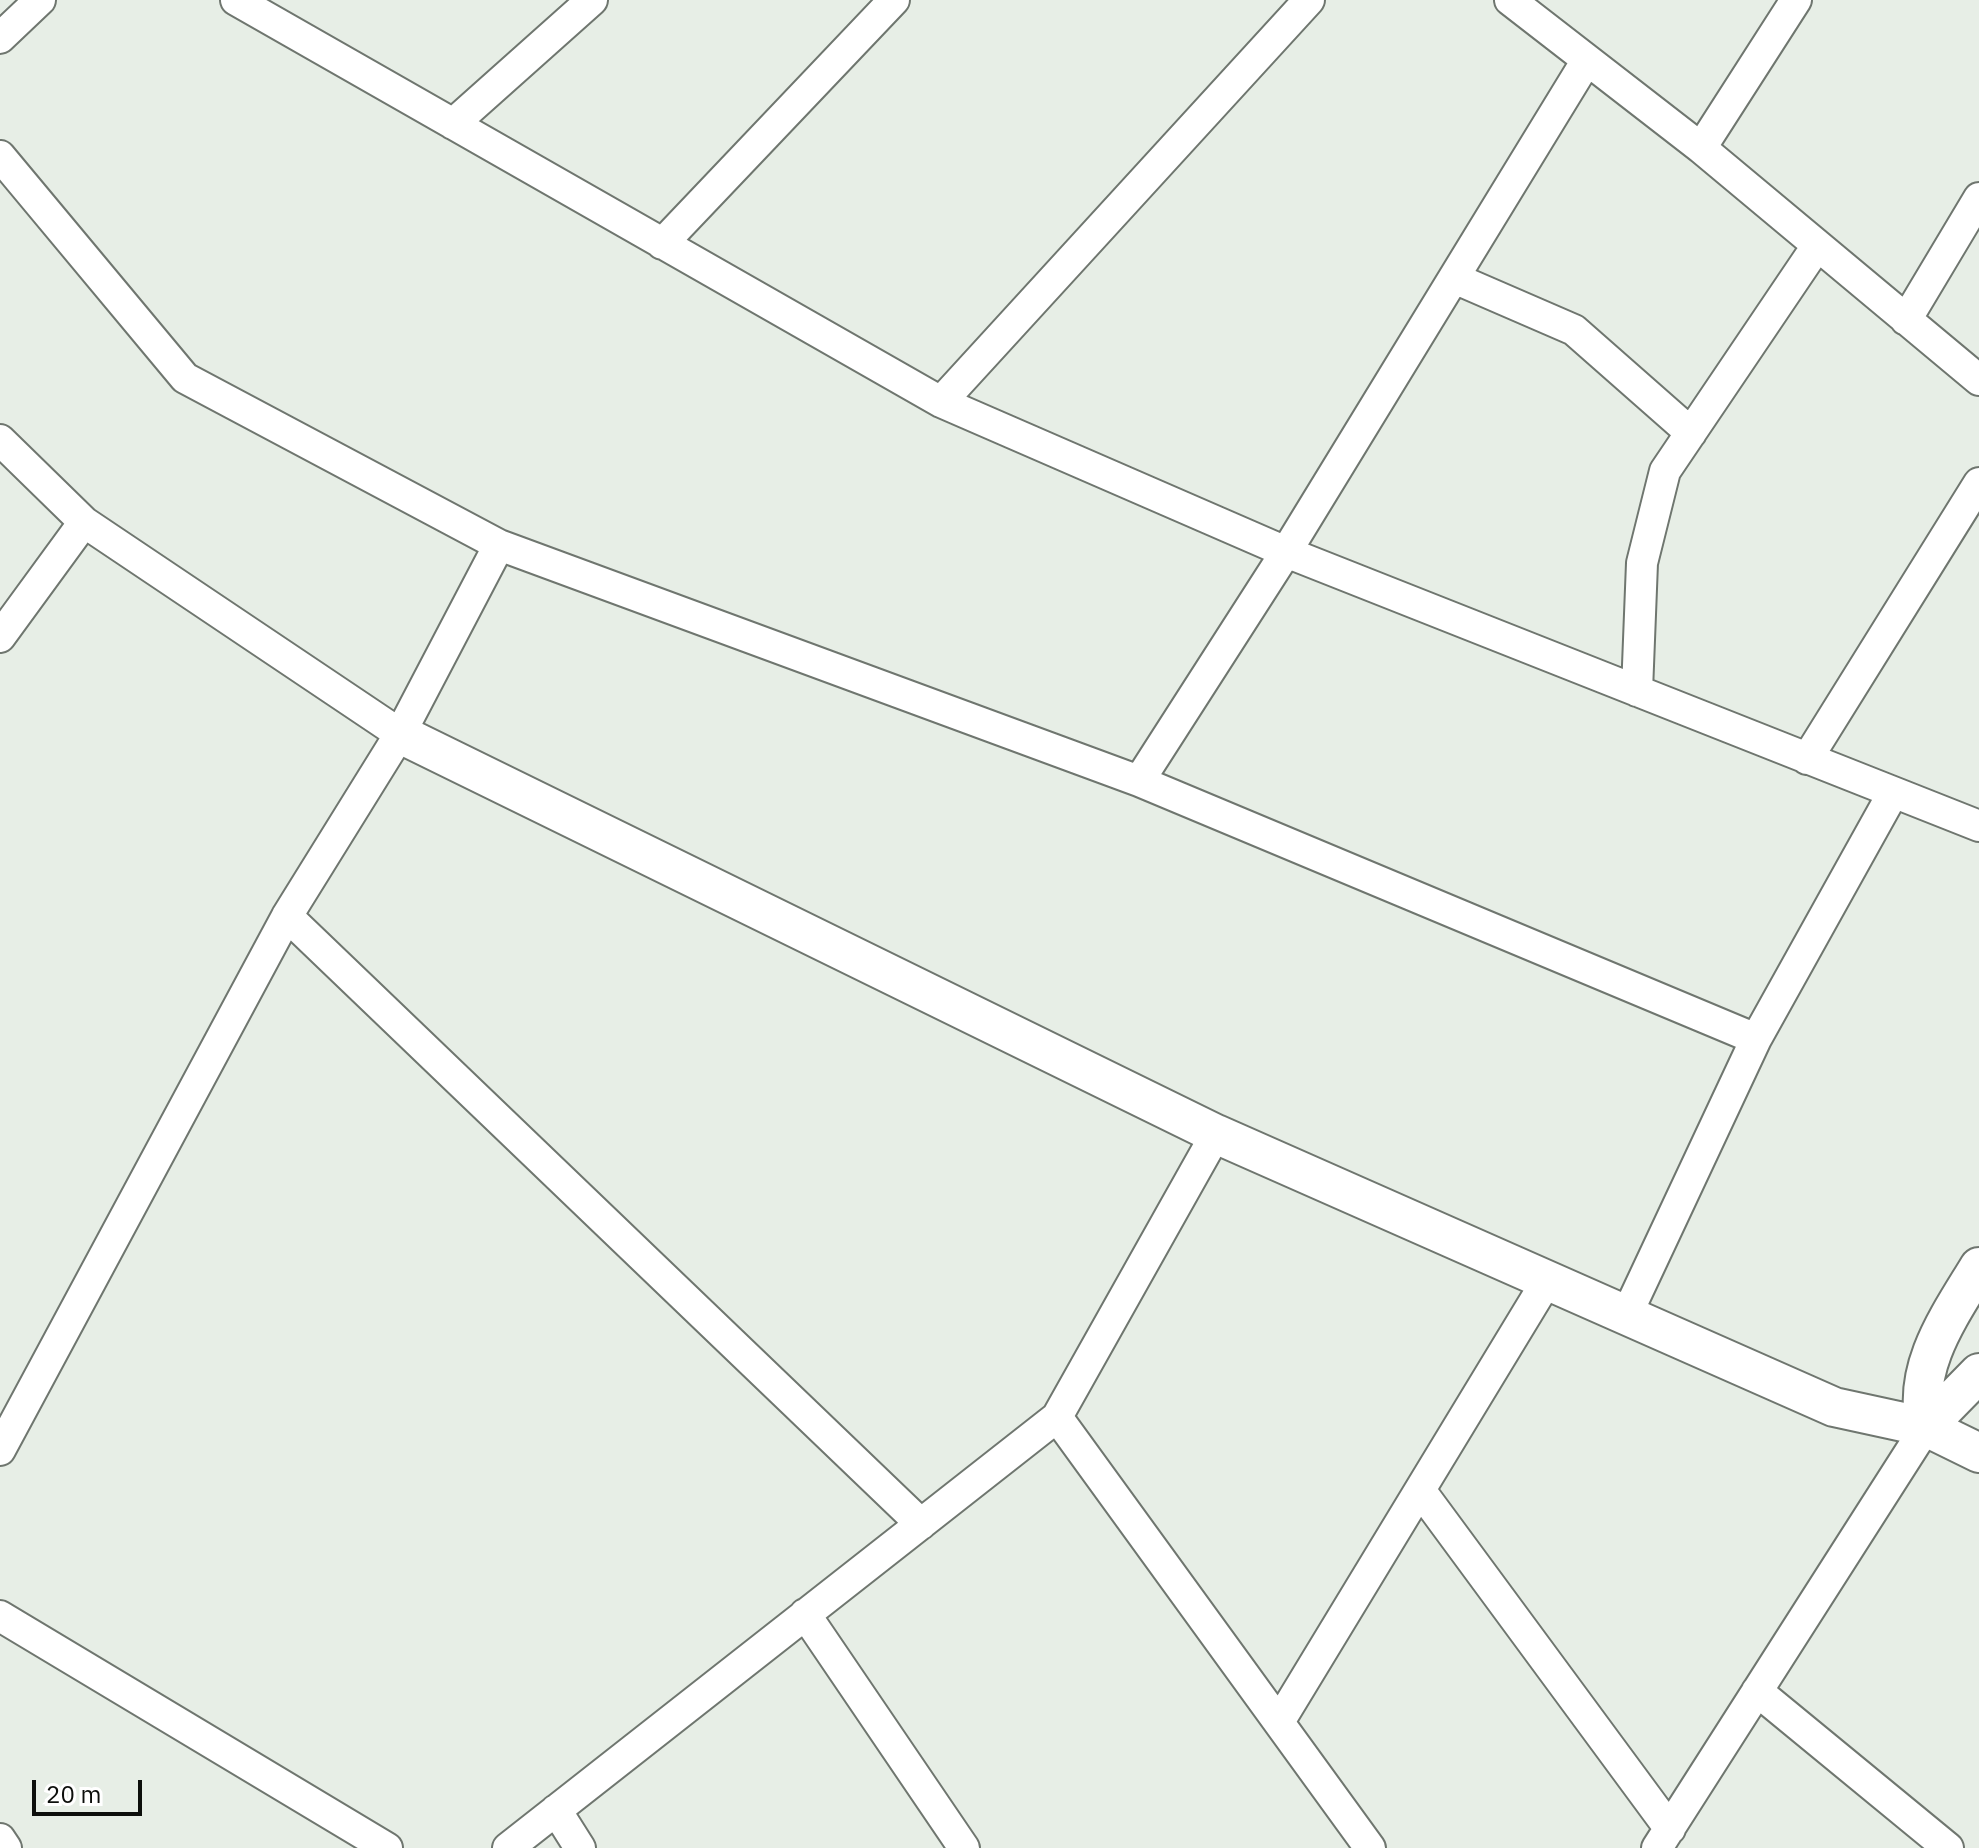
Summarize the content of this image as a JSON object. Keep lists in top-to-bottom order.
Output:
{
  "scale_bar": "20 m"
}
